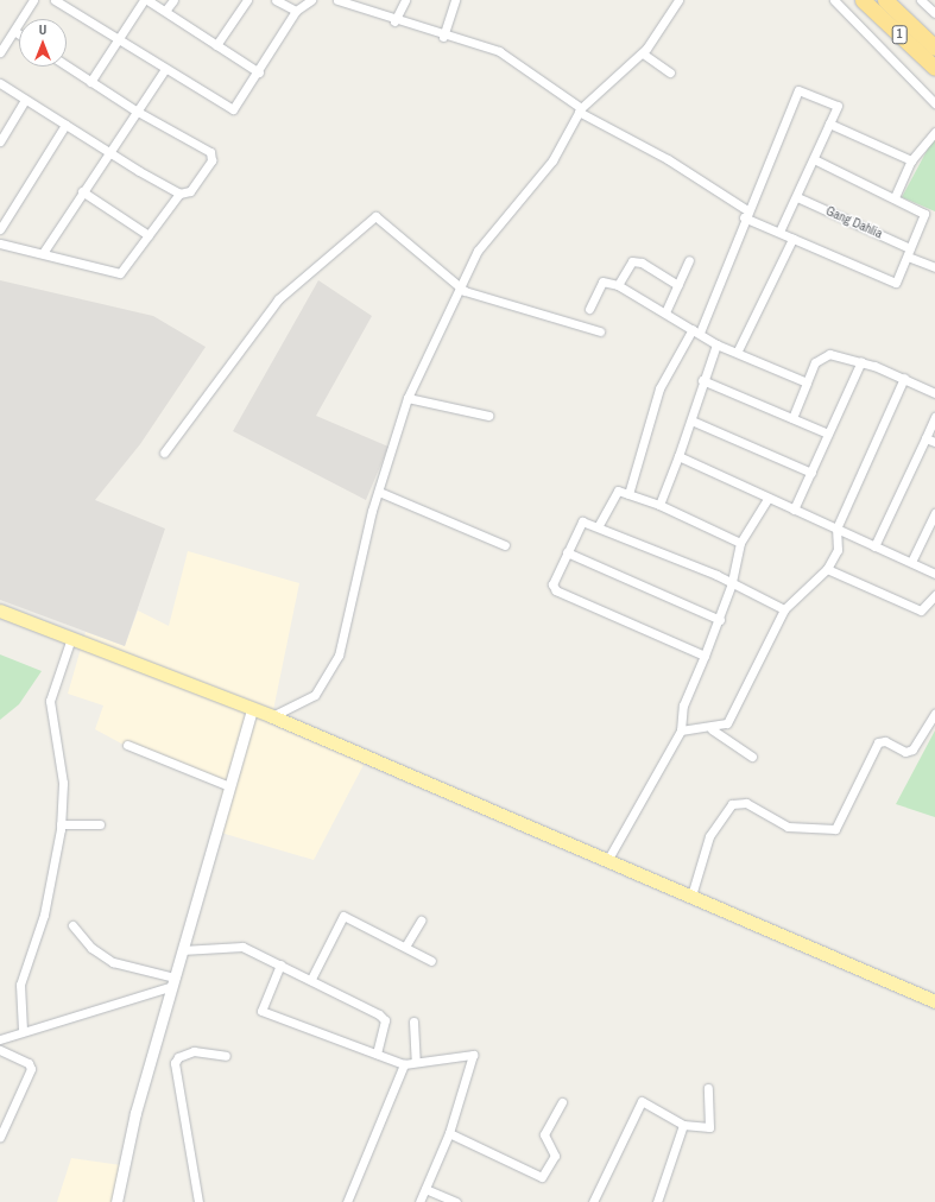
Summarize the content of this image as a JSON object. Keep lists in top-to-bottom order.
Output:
{
  "streets": {
    "highway": ["1"],
    "street": ["Gang Dahlia"]
  },
  "north": "top"
}
